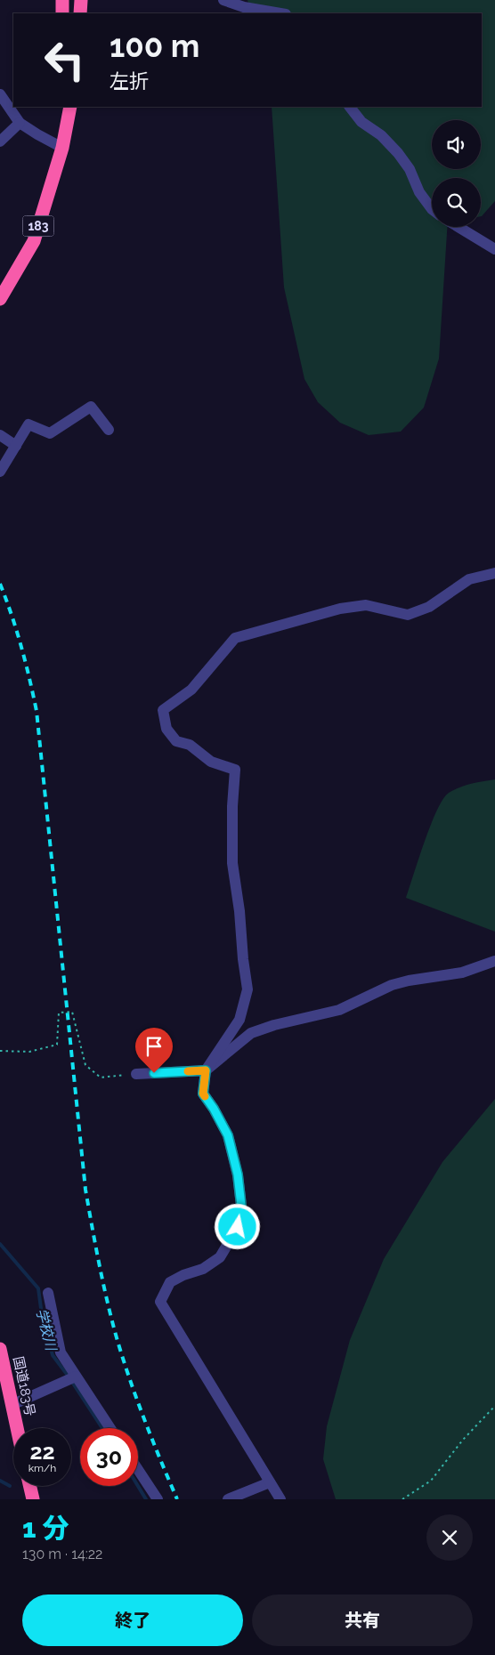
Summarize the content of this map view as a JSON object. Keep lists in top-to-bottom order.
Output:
{
  "streets": {
    "highway": ["183", "国道183号"]
  },
  "water": ["学校川"],
  "page": {
    "turn": ["100 m", "左折"],
    "speed": "22 km/h",
    "limit": "30",
    "heading": ["1 分", "130 m · 14:22"],
    "buttons": ["終了", "共有"]
  }
}
